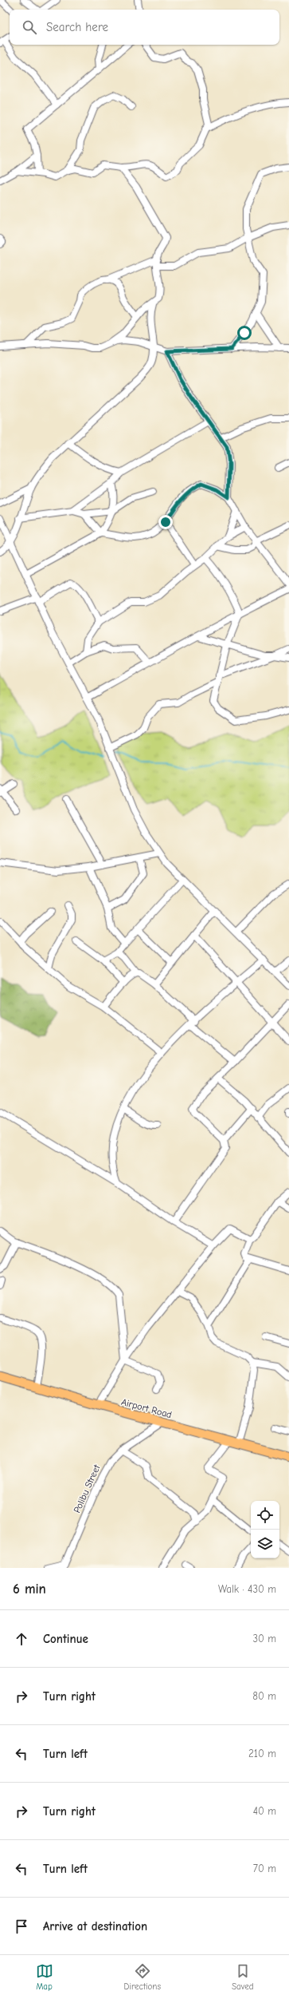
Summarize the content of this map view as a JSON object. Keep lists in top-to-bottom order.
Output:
{
  "streets": {
    "highway": ["Airport Road"],
    "street": ["Polibu Street"]
  },
  "crossings": [
    ["Airport Road", "Polibu Street"]
  ],
  "page": {
    "search": "Search here",
    "heading": ["6 min", "Walk · 430 m"],
    "list": [
      ["Continue", "30 m"],
      ["Turn right", "80 m"],
      ["Turn left", "210 m"],
      ["Turn right", "40 m"],
      ["Turn left", "70 m"],
      "Arrive at destination"
    ],
    "nav": ["Map", "Directions", "Saved"]
  }
}
